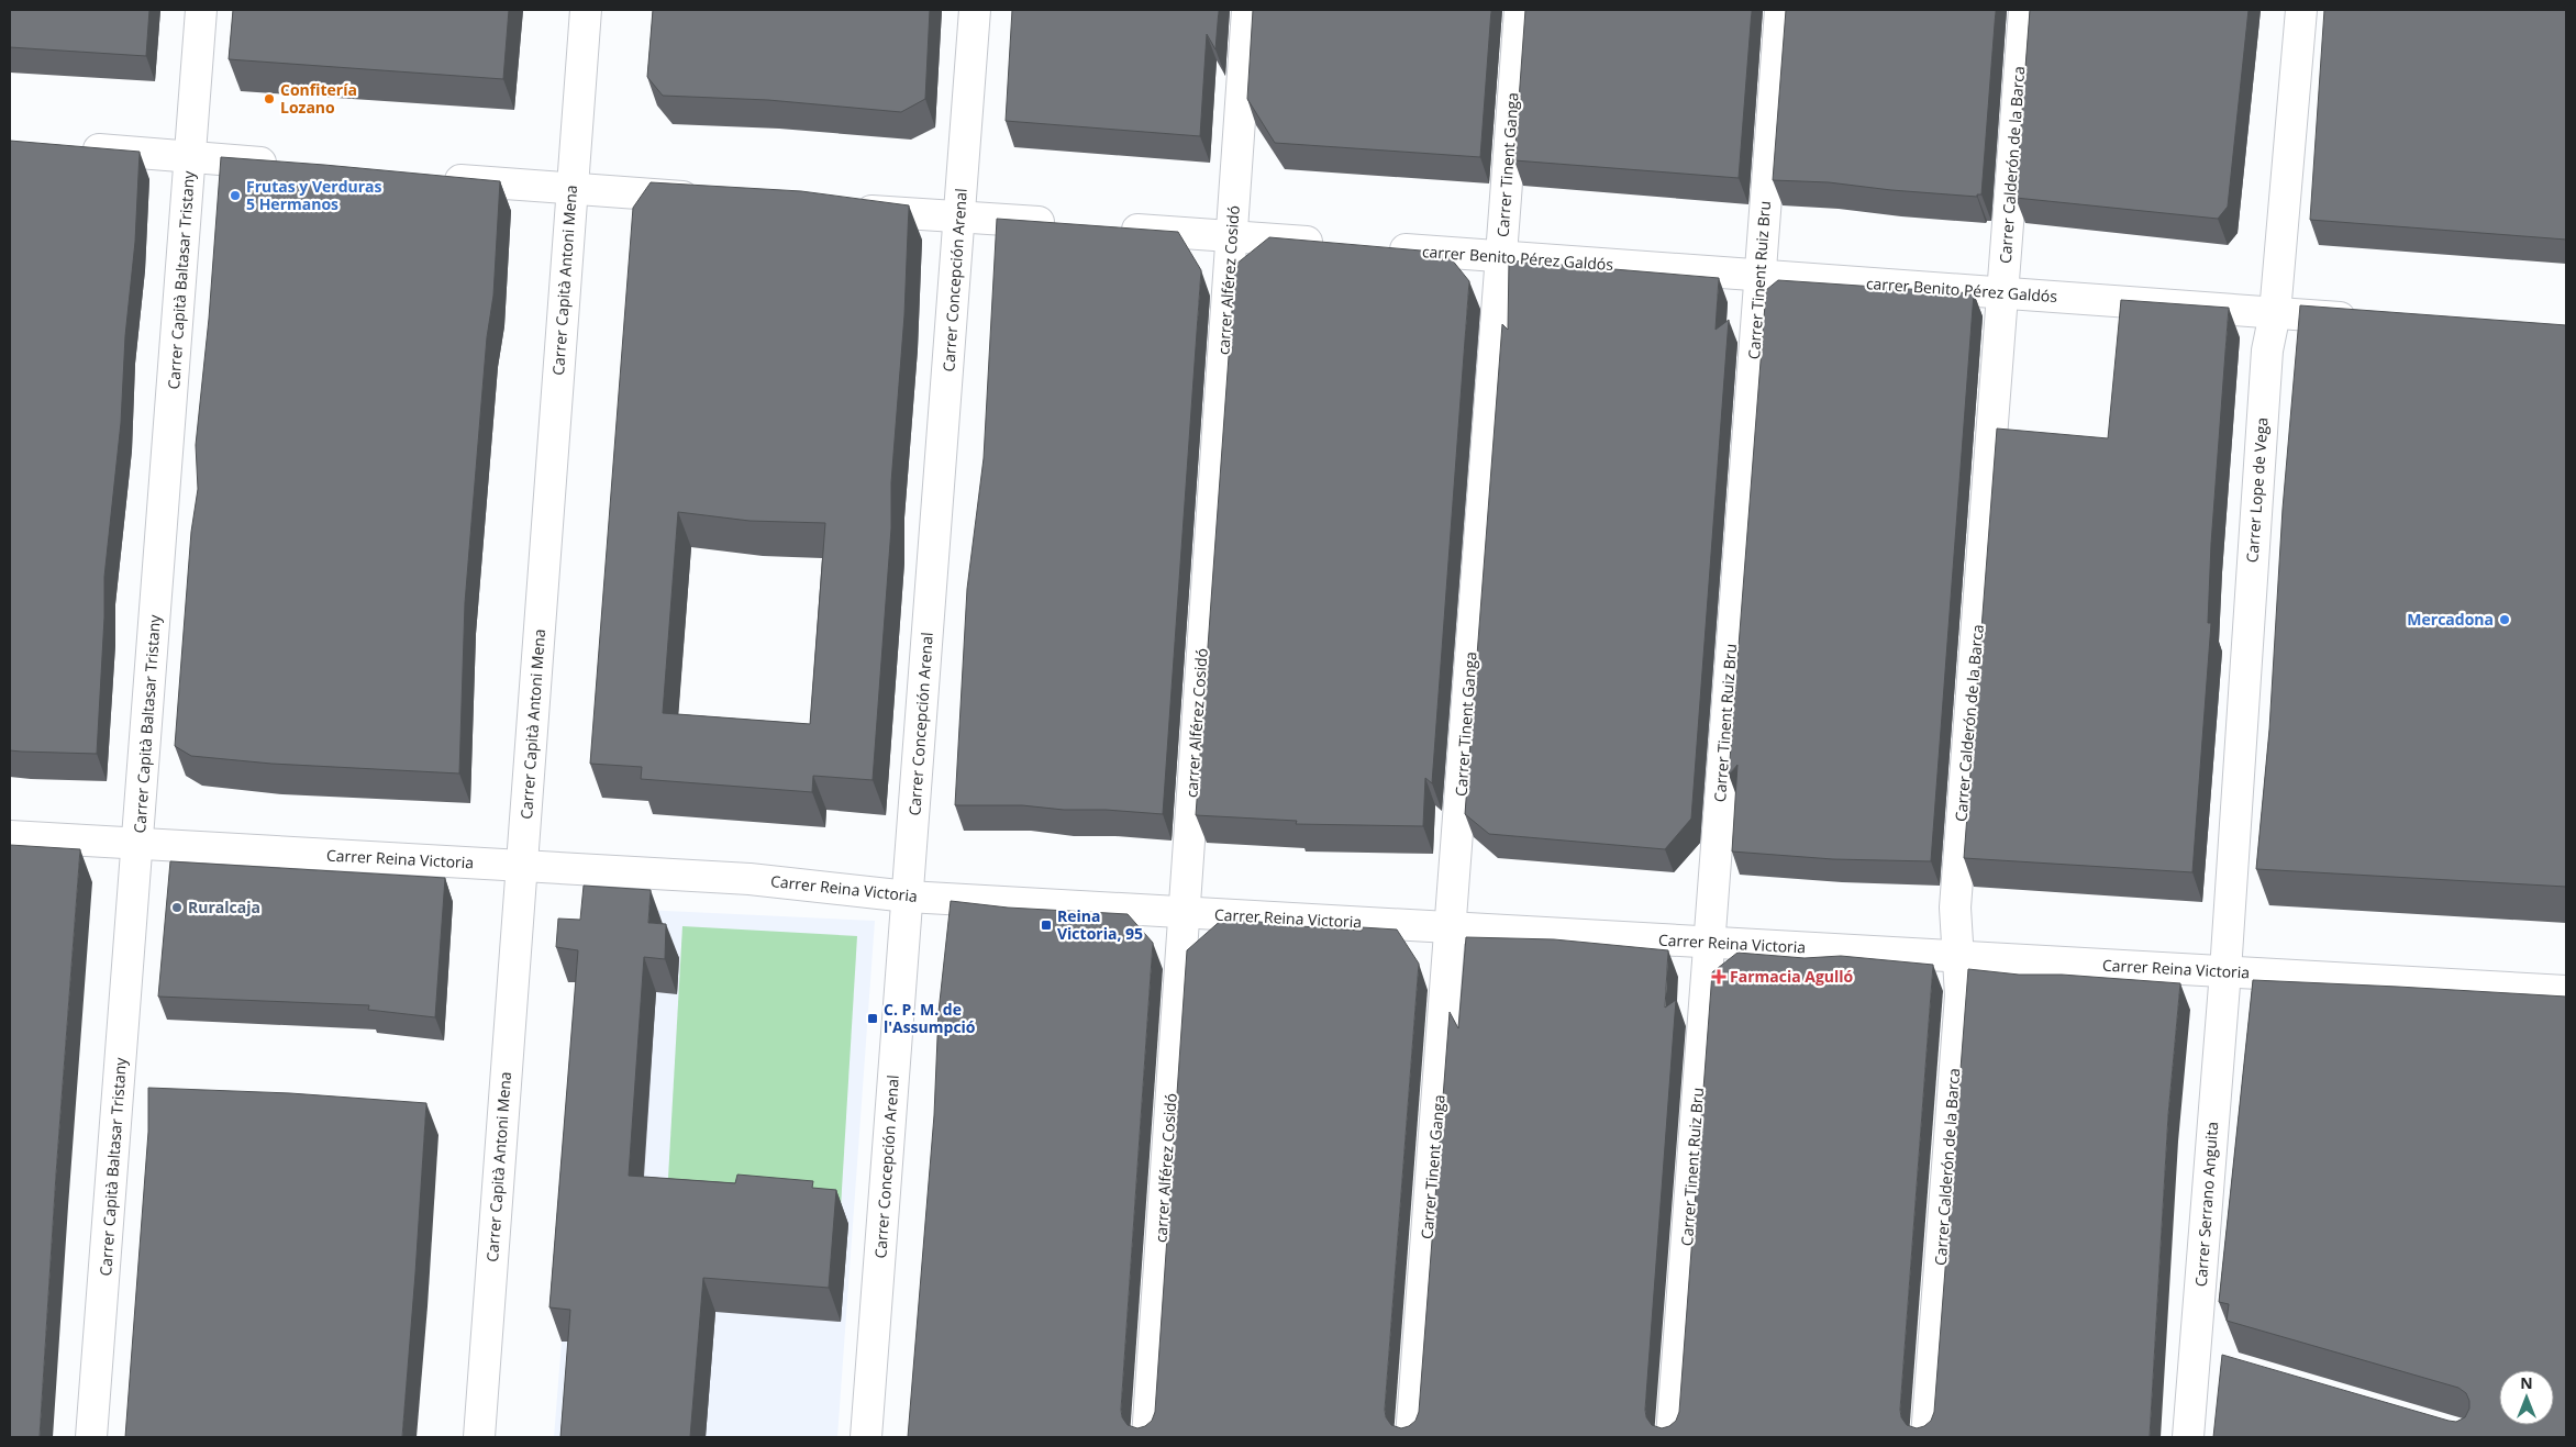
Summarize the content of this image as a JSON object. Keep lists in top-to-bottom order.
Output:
{
  "streets": {
    "street": [
      "Carrer Tinent Ganga",
      "Carrer Calderón de la Barca",
      "carrer Benito Pérez Galdós",
      "Carrer Capità Baltasar Tristany",
      "Carrer Capità Antoni Mena",
      "Carrer Concepción Arenal",
      "carrer Alférez Cosidó",
      "Carrer Tinent Ruiz Bru",
      "Carrer Lope de Vega",
      "Carrer Reina Victoria",
      "Carrer Serrano Anguita"
    ]
  },
  "crossings": [
    ["Carrer Tinent Ganga", "carrer Benito Pérez Galdós"],
    ["Carrer Tinent Ganga", "Carrer Reina Victoria"],
    ["Carrer Calderón de la Barca", "carrer Benito Pérez Galdós"],
    ["Carrer Calderón de la Barca", "Carrer Reina Victoria"],
    ["carrer Benito Pérez Galdós", "Carrer Tinent Ruiz Bru"],
    ["carrer Benito Pérez Galdós", "Carrer Lope de Vega"],
    ["Carrer Capità Baltasar Tristany", "Carrer Reina Victoria"],
    ["Carrer Capità Antoni Mena", "Carrer Reina Victoria"],
    ["Carrer Concepción Arenal", "Carrer Reina Victoria"],
    ["carrer Alférez Cosidó", "Carrer Reina Victoria"],
    ["Carrer Tinent Ruiz Bru", "Carrer Reina Victoria"],
    ["Carrer Lope de Vega", "Carrer Reina Victoria"],
    ["Carrer Lope de Vega", "Carrer Serrano Anguita"],
    ["Carrer Reina Victoria", "Carrer Serrano Anguita"]
  ],
  "places": {
    "other": [
      "Confitería Lozano",
      "Frutas y Verduras 5 Hermanos",
      "Mercadona",
      "Ruralcaja"
    ],
    "transit": ["Reina Victoria, 95", "C. P. M. de l'Assumpció"],
    "health": ["Farmacia Agulló"]
  },
  "north": "top"
}
